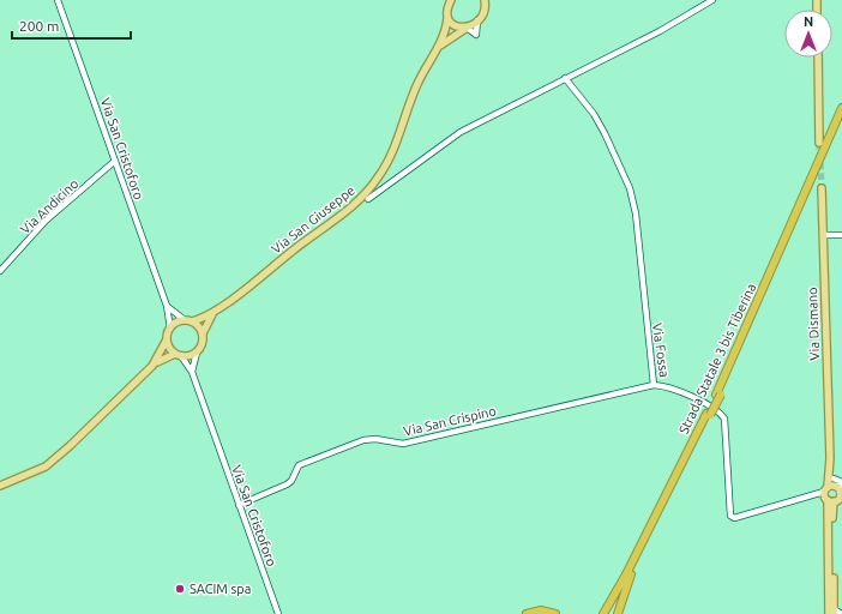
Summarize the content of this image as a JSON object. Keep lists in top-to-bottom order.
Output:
{
  "streets": {
    "highway": ["Strada Statale 3 bis Tiberina"],
    "main road": ["Via San Giuseppe", "Via Dismano"],
    "street": [
      "Via San Cristoforo",
      "Via Andicino",
      "Via Fossa",
      "Via San Crispino"
    ]
  },
  "crossings": [
    ["Via San Cristoforo", "Via Andicino"],
    ["Via San Cristoforo", "Via San Giuseppe"],
    ["Via San Cristoforo", "Via San Crispino"],
    ["Via Dismano", "Via Fossa"],
    ["Via Fossa", "Via San Crispino"]
  ],
  "places": ["SACIM spa"],
  "scale_bar": "200 m",
  "north": "top"
}
